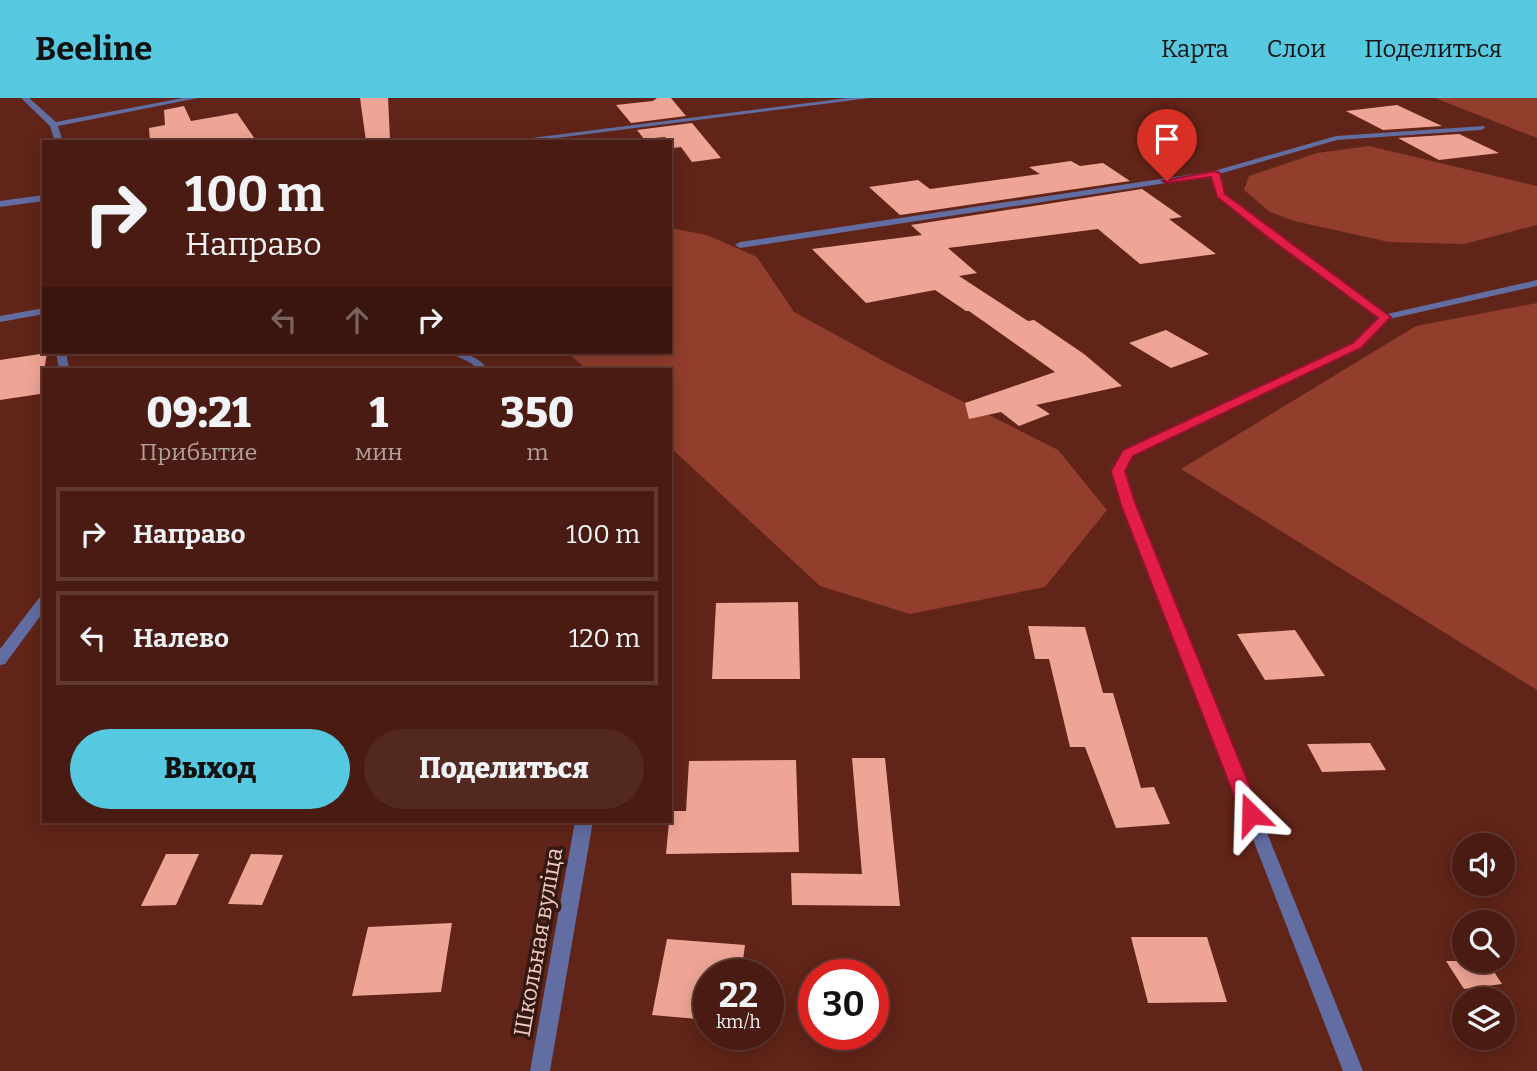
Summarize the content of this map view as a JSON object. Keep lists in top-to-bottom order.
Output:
{
  "streets": {
    "street": ["Школьная вуліца"]
  },
  "page": {
    "header": "Beeline",
    "nav": ["Карта", "Слои", "Поделиться"],
    "turn": ["100 m", "Направо"],
    "eta": [
      "09:21",
      "Прибытие",
      "1",
      "мин",
      "350",
      "m"
    ],
    "list": [
      {
        "name": "Направо",
        "value": "100 m"
      },
      {
        "name": "Налево",
        "value": "120 m"
      }
    ],
    "buttons": ["Выход", "Поделиться"],
    "speed": "22 km/h",
    "limit": "30"
  }
}
